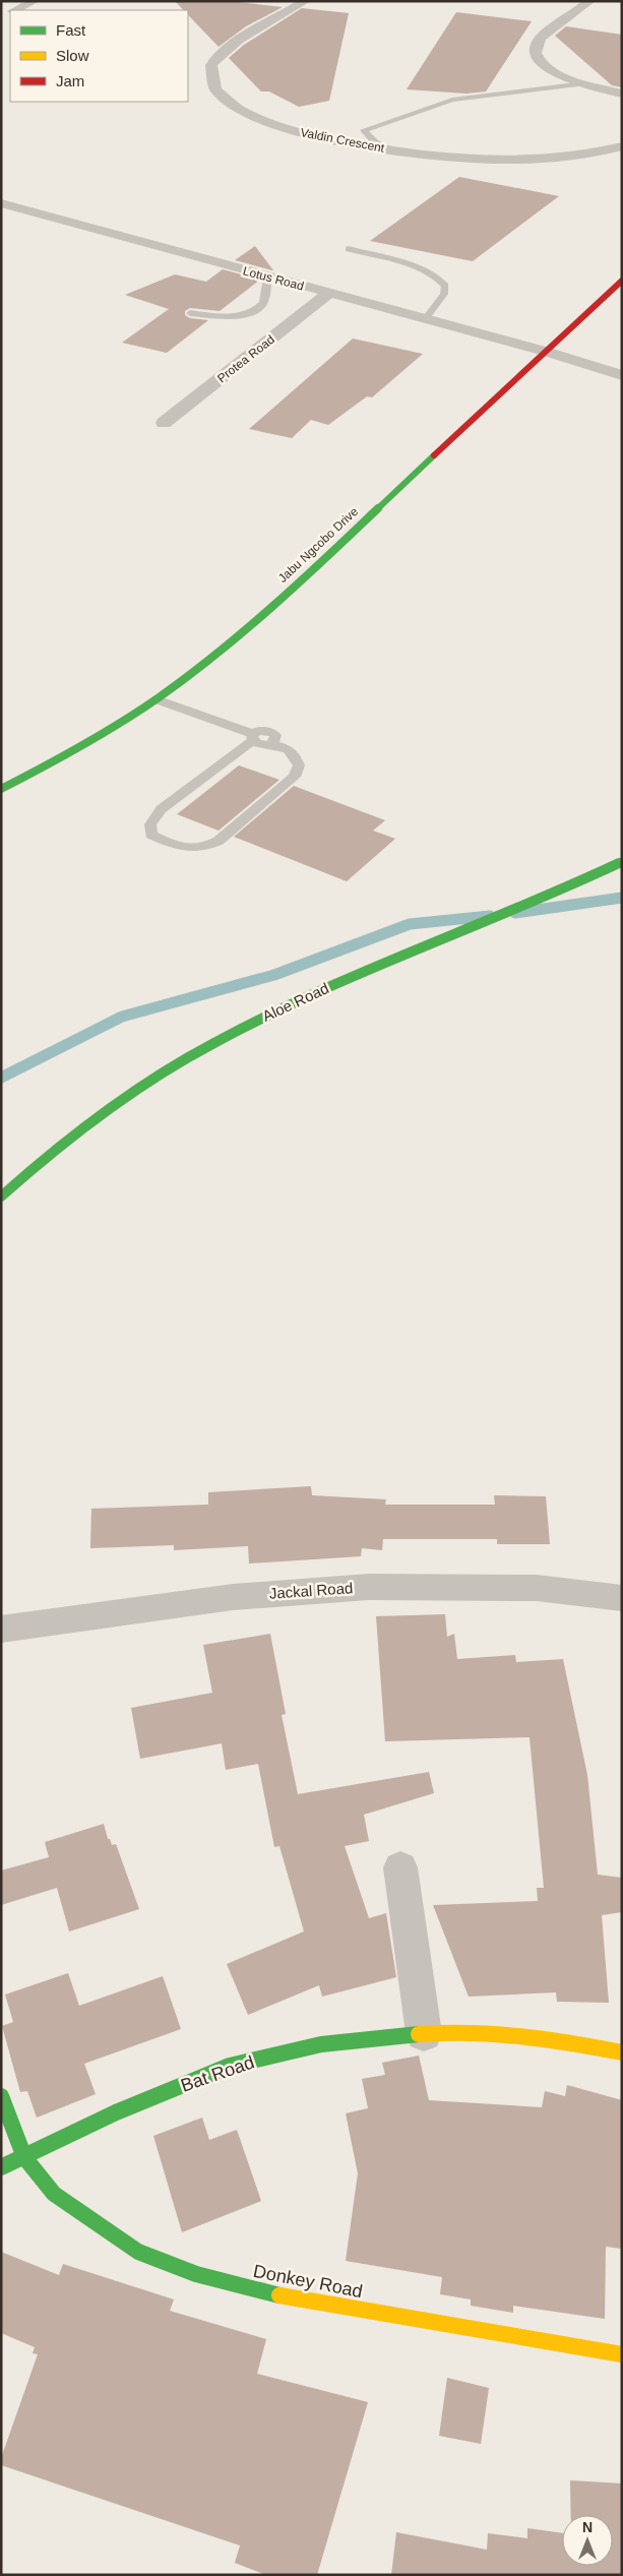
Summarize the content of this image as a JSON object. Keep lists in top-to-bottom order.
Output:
{
  "streets": {
    "main road": [
      "Jabu Ngcobo Drive",
      "Aloe Road",
      "Bat Road",
      "Donkey Road"
    ],
    "street": [
      "Valdin Crescent",
      "Lotus Road",
      "Protea Road",
      "Jackal Road"
    ]
  },
  "crossings": [
    ["Lotus Road", "Protea Road"],
    ["Lotus Road", "Jabu Ngcobo Drive"],
    ["Bat Road", "Donkey Road"]
  ],
  "legend": ["Fast", "Slow", "Jam"],
  "north": "top"
}
